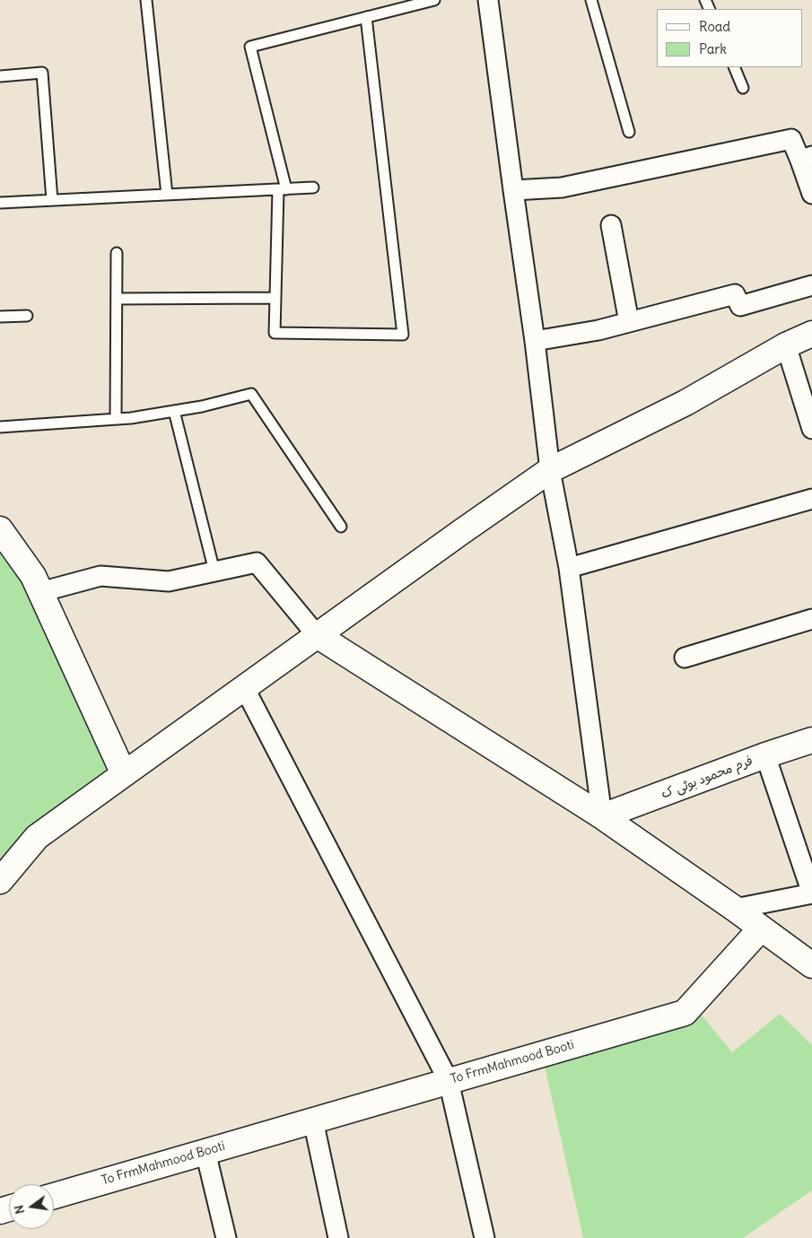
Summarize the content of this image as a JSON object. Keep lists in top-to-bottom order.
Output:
{
  "streets": {
    "street": ["فرم محمود بوٹی ک", "To FrmMahmood Booti"]
  },
  "legend": ["Road", "Park"],
  "north": "left"
}
